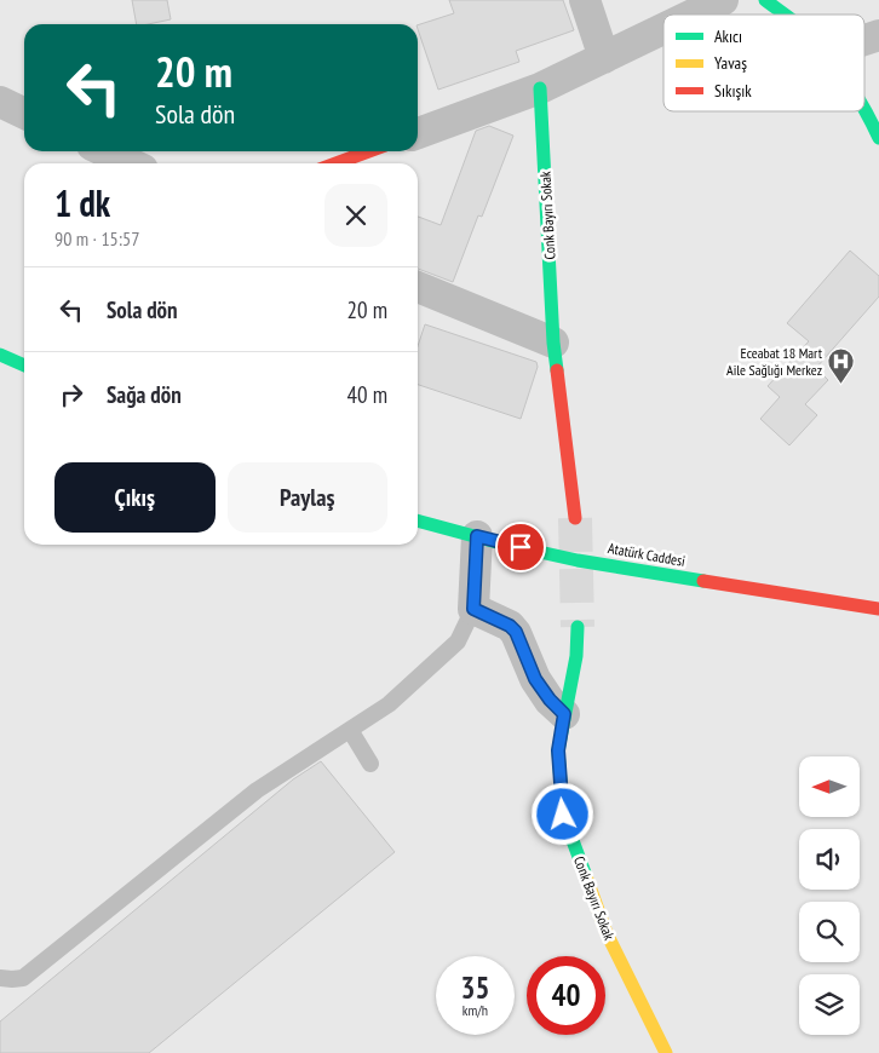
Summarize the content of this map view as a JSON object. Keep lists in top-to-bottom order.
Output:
{
  "streets": {
    "street": ["Conk Bayırı Sokak", "Atatürk Caddesi"]
  },
  "places": {
    "hospital": ["Eceabat 18 Mart Aile Sağlığı Merkez"]
  },
  "legend": ["Akıcı", "Yavaş", "Sıkışık"],
  "north": "left",
  "page": {
    "turn": ["20 m", "Sola dön"],
    "heading": ["1 dk", "90 m · 15:57"],
    "list": [
      {
        "name": "Sola dön",
        "value": "20 m"
      },
      {
        "name": "Sağa dön",
        "value": "40 m"
      }
    ],
    "buttons": ["Çıkış", "Paylaş"],
    "speed": "35 km/h",
    "limit": "40"
  }
}
